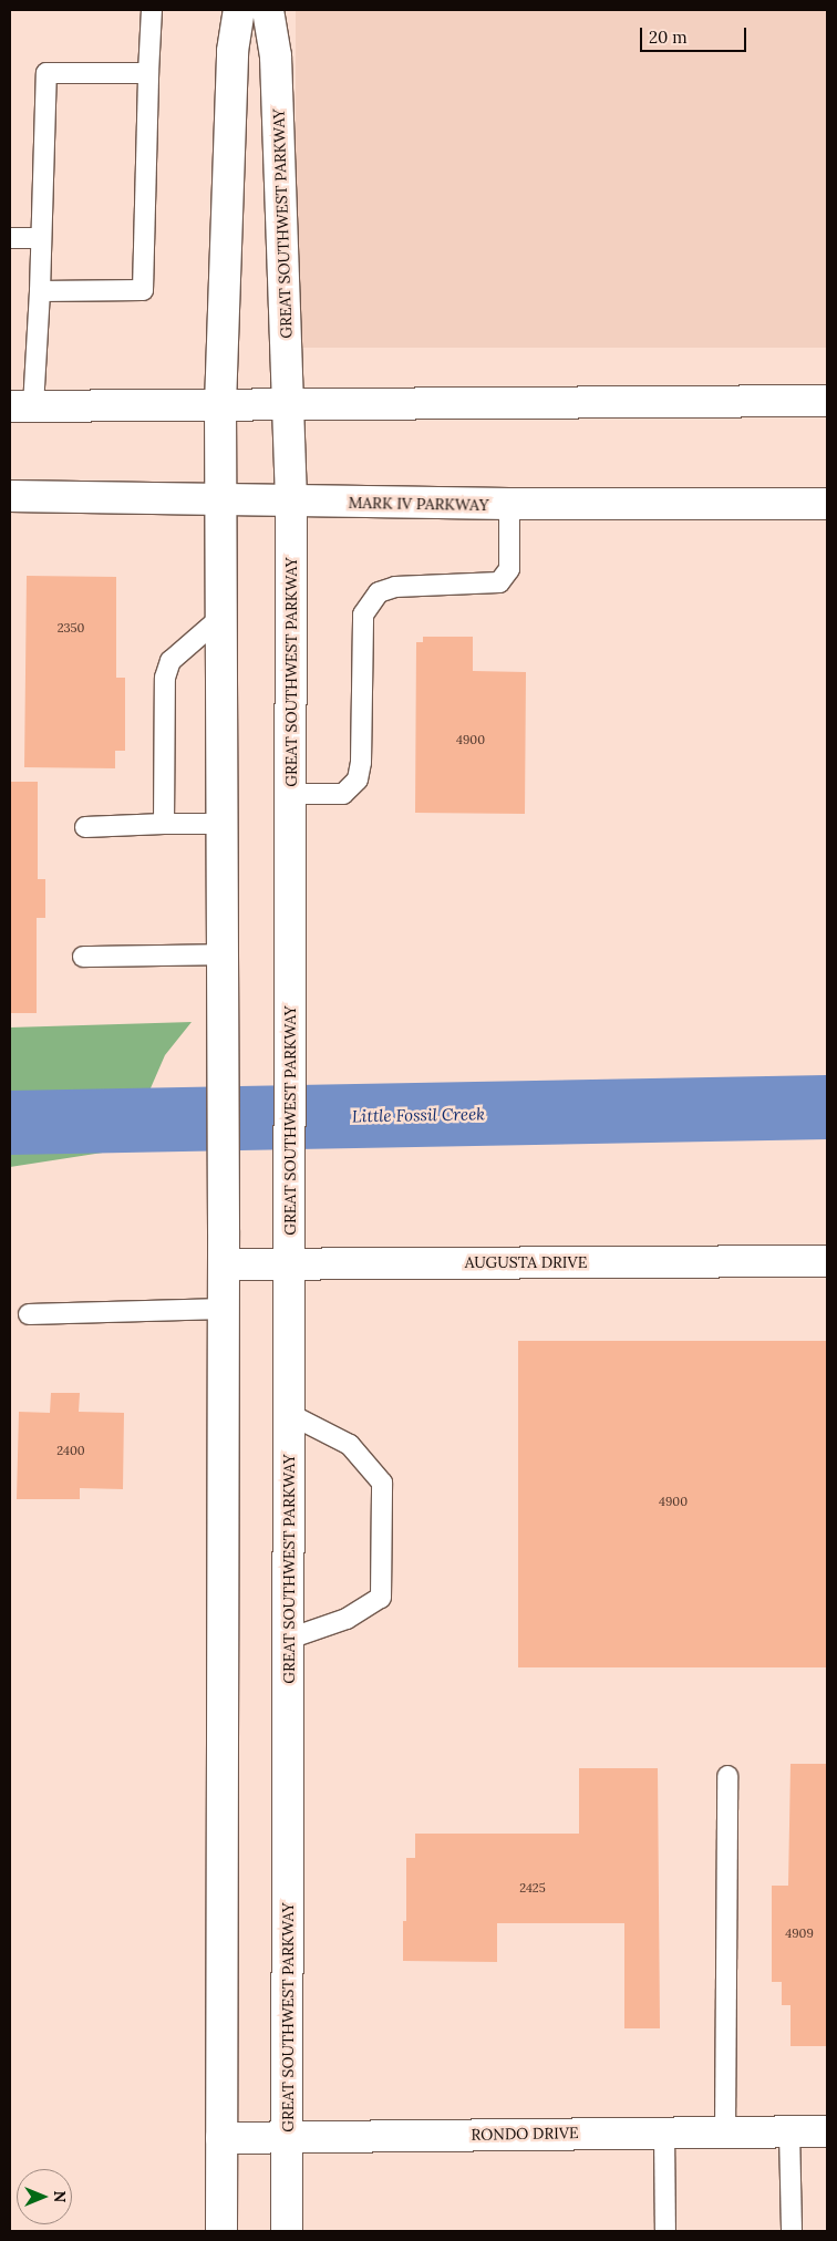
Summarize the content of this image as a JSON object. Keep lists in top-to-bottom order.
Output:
{
  "streets": {
    "street": [
      "GREAT SOUTHWEST PARKWAY",
      "MARK IV PARKWAY",
      "AUGUSTA DRIVE",
      "RONDO DRIVE"
    ]
  },
  "crossings": [
    ["GREAT SOUTHWEST PARKWAY", "MARK IV PARKWAY"],
    ["GREAT SOUTHWEST PARKWAY", "AUGUSTA DRIVE"],
    ["GREAT SOUTHWEST PARKWAY", "RONDO DRIVE"]
  ],
  "water": ["Little Fossil Creek"],
  "house_numbers": [
    "2350",
    "4900",
    "2400",
    "4900",
    "2425",
    "4909"
  ],
  "scale_bar": "20 m",
  "north": "right"
}
